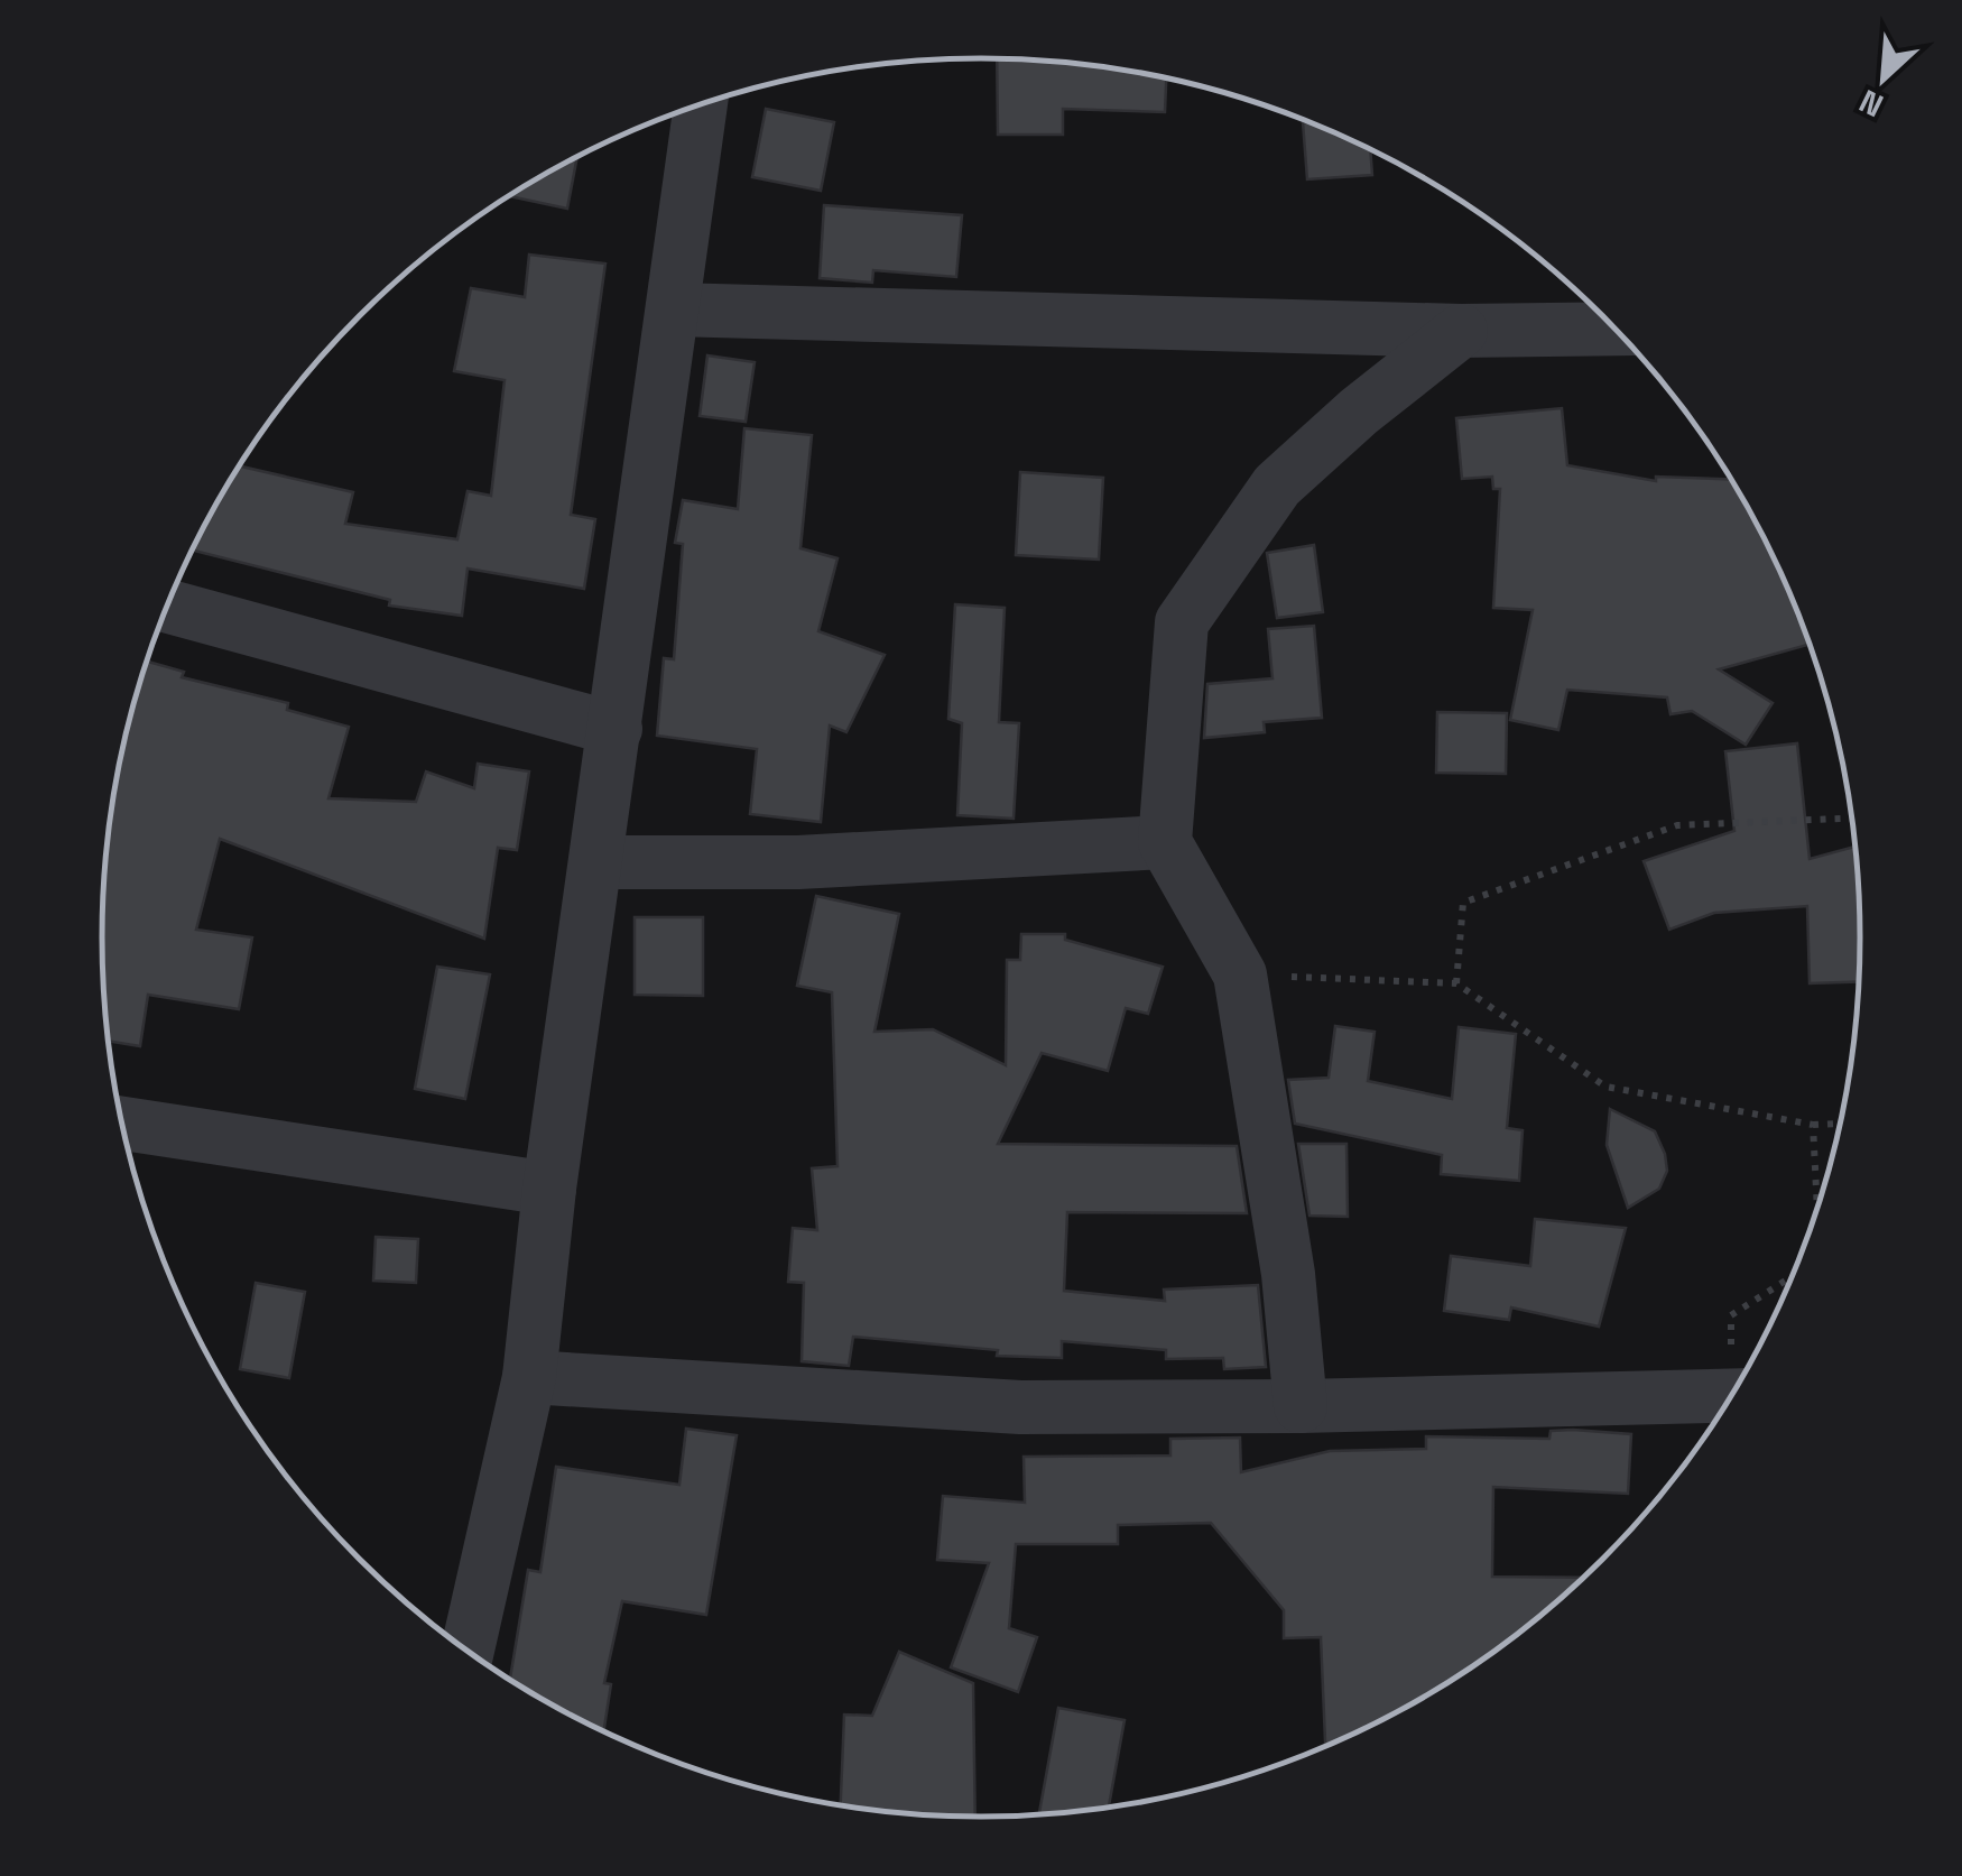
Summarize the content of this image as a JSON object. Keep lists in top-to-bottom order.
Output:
{
  "north": "bottom left"
}
